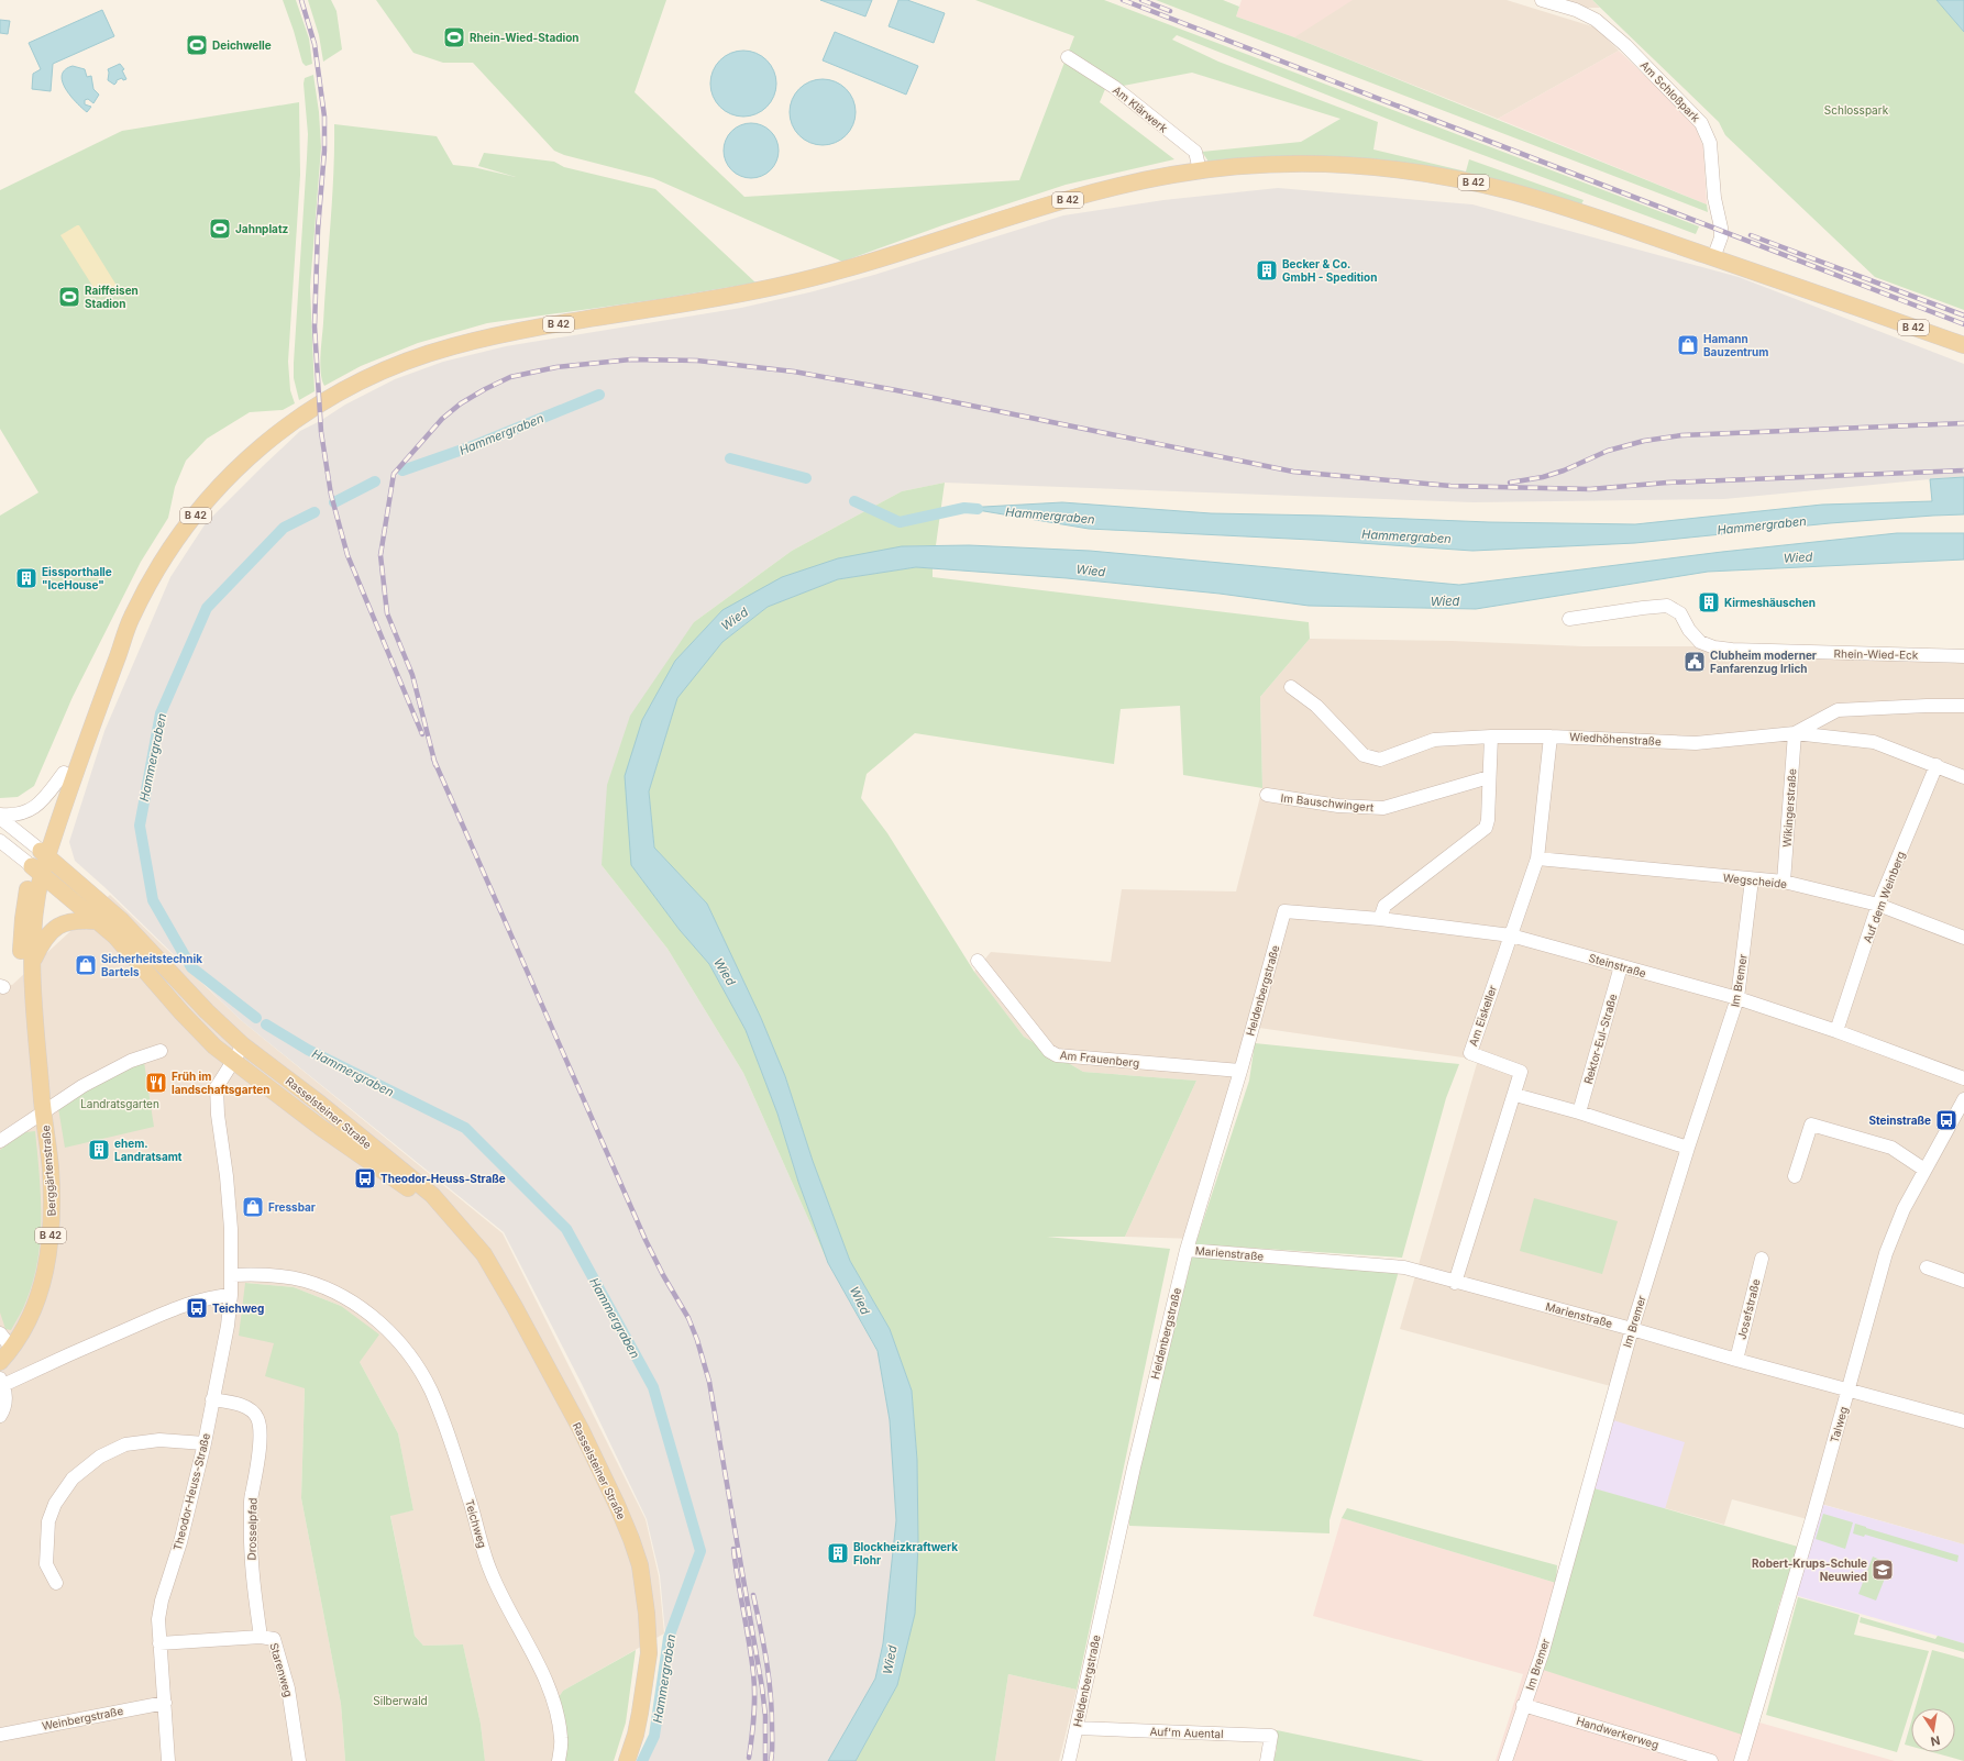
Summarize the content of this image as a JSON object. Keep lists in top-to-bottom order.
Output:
{
  "streets": {
    "main road": ["B 42", "Rasselsteiner Straße", "Berggärtenstraße"],
    "street": [
      "Am Schloßpark",
      "Am Klärwerk",
      "Rhein-Wied-Eck",
      "Wiedhöhenstraße",
      "Im Bauschwingert",
      "Wikingerstraße",
      "Wegscheide",
      "Auf dem Weinberg",
      "Steinstraße",
      "Im Bremer",
      "Heldenbergstraße",
      "Am Eiskeller",
      "Rektor-Eul-Straße",
      "Am Frauenberg",
      "Marienstraße",
      "Josefstraße",
      "Talweg",
      "Theodor-Heuss-Straße",
      "Teichweg",
      "Drosselpfad",
      "Starenweg",
      "Weinbergstraße",
      "Auf'm Auental",
      "Handwerkerweg"
    ]
  },
  "crossings": [
    ["Am Schloßpark", "B 42"],
    ["Am Klärwerk", "B 42"],
    ["B 42", "Rasselsteiner Straße"],
    ["B 42", "Berggärtenstraße"],
    ["Wiedhöhenstraße", "Wikingerstraße"],
    ["Wiedhöhenstraße", "Auf dem Weinberg"],
    ["Wiedhöhenstraße", "Am Eiskeller"],
    ["Wikingerstraße", "Wegscheide"],
    ["Wegscheide", "Auf dem Weinberg"],
    ["Wegscheide", "Im Bremer"],
    ["Wegscheide", "Am Eiskeller"],
    ["Auf dem Weinberg", "Steinstraße"],
    ["Steinstraße", "Im Bremer"],
    ["Steinstraße", "Heldenbergstraße"],
    ["Steinstraße", "Am Eiskeller"],
    ["Steinstraße", "Rektor-Eul-Straße"],
    ["Im Bremer", "Marienstraße"],
    ["Im Bremer", "Handwerkerweg"],
    ["Heldenbergstraße", "Am Frauenberg"],
    ["Heldenbergstraße", "Marienstraße"],
    ["Heldenbergstraße", "Auf'm Auental"],
    ["Am Eiskeller", "Marienstraße"],
    ["Rasselsteiner Straße", "Berggärtenstraße"],
    ["Rasselsteiner Straße", "Theodor-Heuss-Straße"],
    ["Marienstraße", "Josefstraße"],
    ["Marienstraße", "Talweg"],
    ["Theodor-Heuss-Straße", "Teichweg"],
    ["Theodor-Heuss-Straße", "Drosselpfad"],
    ["Theodor-Heuss-Straße", "Starenweg"],
    ["Theodor-Heuss-Straße", "Weinbergstraße"],
    ["Drosselpfad", "Starenweg"]
  ],
  "water": ["Hammergraben", "Wied"],
  "parks": ["Schlosspark", "Landratsgarten", "Silberwald"],
  "places": {
    "sports": [
      "Rhein-Wied-Stadion",
      "Deichwelle",
      "Jahnplatz",
      "Raiffeisen Stadion"
    ],
    "building": [
      "Becker & Co. GmbH - Spedition",
      "Eissporthalle \"IceHouse\"",
      "Kirmeshäuschen",
      "ehem. Landratsamt",
      "Blockheizkraftwerk Flohr"
    ],
    "shop": ["Hamann Bauzentrum", "Sicherheitstechnik Bartels", "Fressbar"],
    "public building": ["Clubheim moderner Fanfarenzug Irlich"],
    "restaurant": ["Früh im landschaftsgarten"],
    "bus stop": ["Steinstraße", "Theodor-Heuss-Straße", "Teichweg"],
    "school or university": ["Robert-Krups-Schule Neuwied"]
  },
  "north": "bottom"
}
